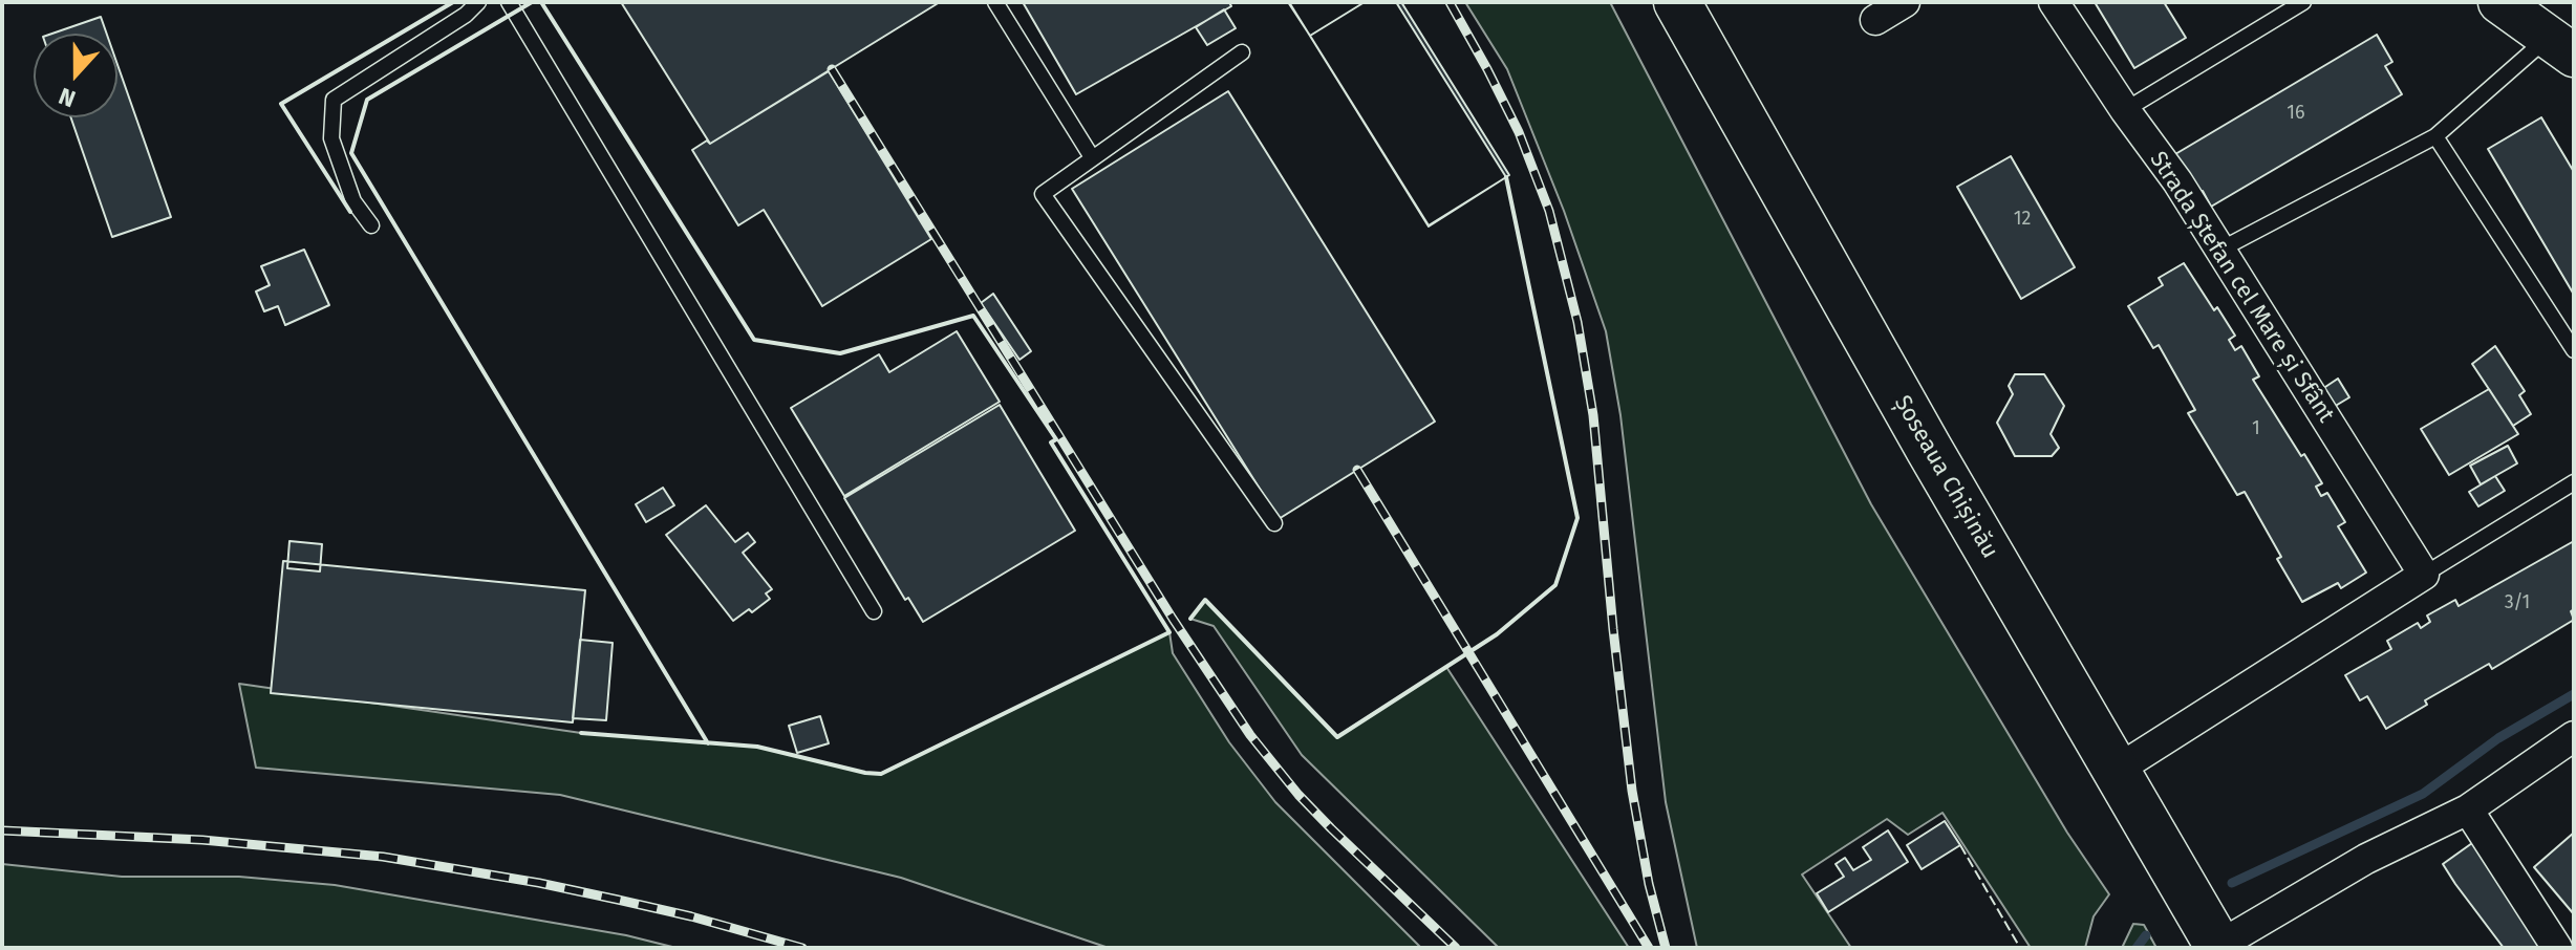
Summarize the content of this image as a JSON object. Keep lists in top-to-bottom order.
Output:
{
  "streets": {
    "highway": ["Șoseaua Chișinău"],
    "street": ["Strada Ștefan cel Mare și Sfânt"]
  },
  "house_numbers": [
    "16",
    "12",
    "1",
    "3/1"
  ],
  "north": "bottom"
}
